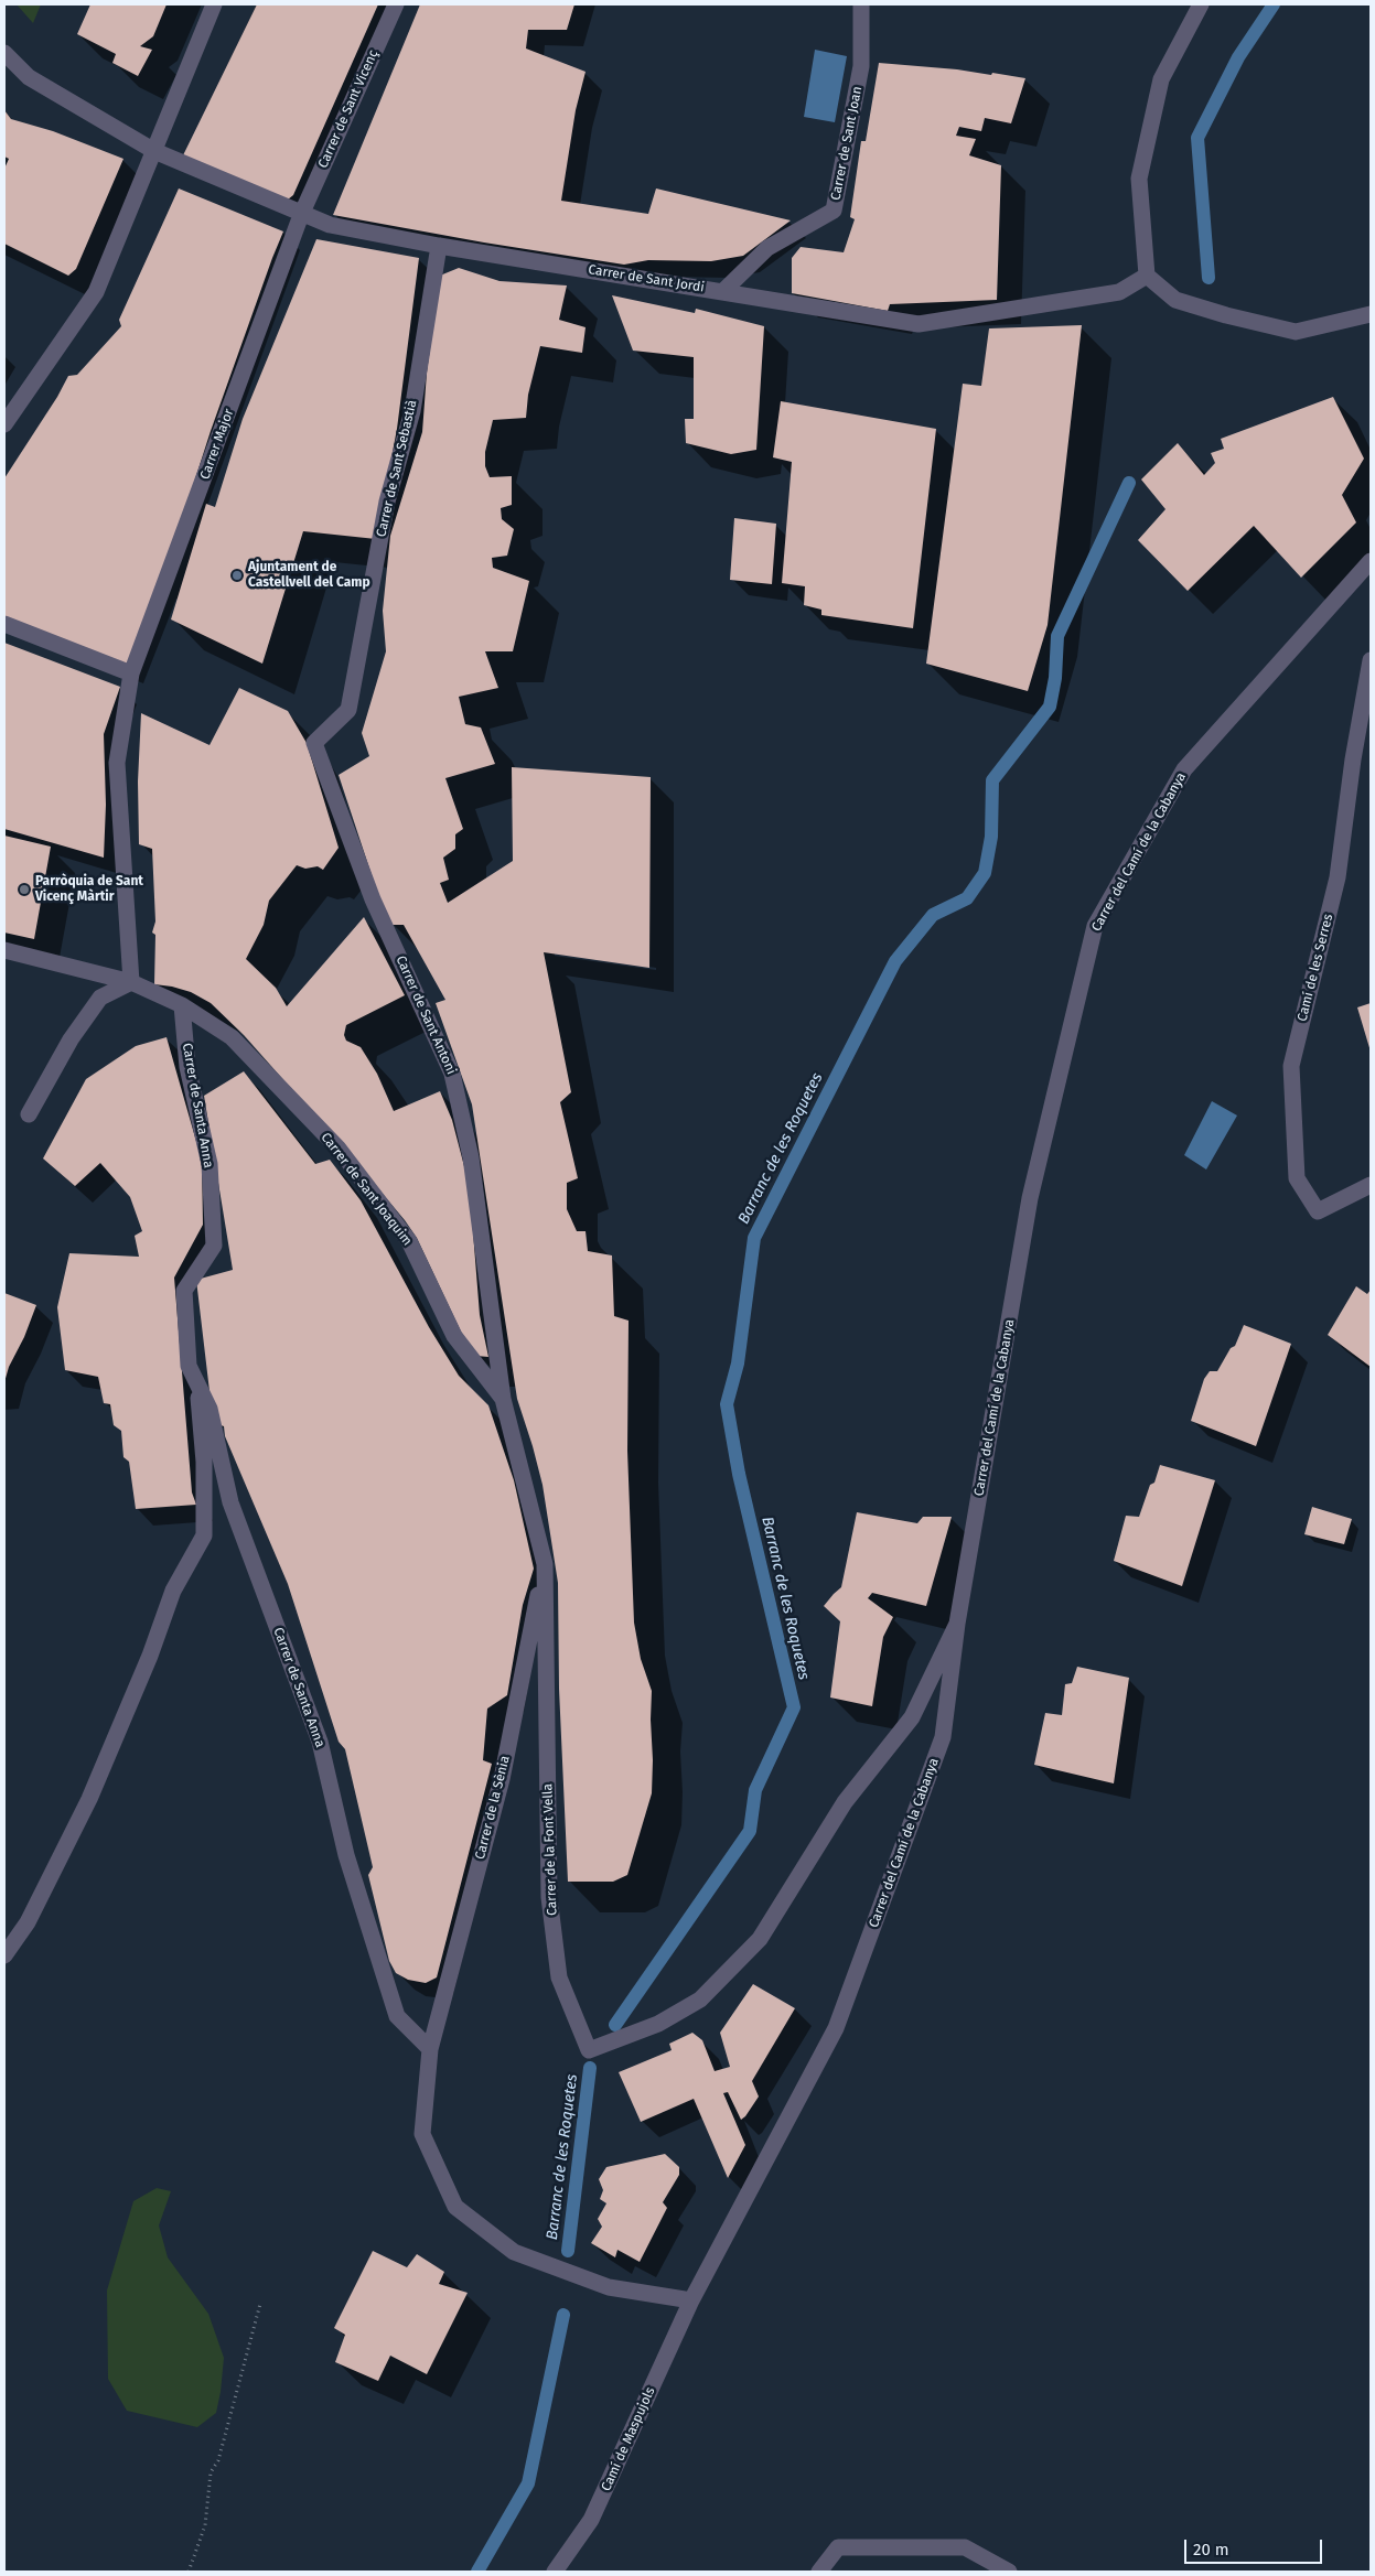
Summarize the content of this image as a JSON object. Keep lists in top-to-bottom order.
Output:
{
  "streets": {
    "street": [
      "Carrer de Sant Vicenç",
      "Carrer de Sant Joan",
      "Carrer de Sant Jordi",
      "Carrer Major",
      "Carrer de Sant Sebastià",
      "Carrer del Camí de la Cabanya",
      "Camí de les Serres",
      "Carrer de Sant Antoni",
      "Carrer de Santa Anna",
      "Carrer de Sant Joaquim",
      "Carrer de la Sènia",
      "Carrer de la Font Vella",
      "Camí de Maspujols"
    ]
  },
  "crossings": [
    ["Carrer de Sant Vicenç", "Carrer de Sant Jordi"],
    ["Carrer de Sant Vicenç", "Carrer Major"],
    ["Carrer de Sant Joan", "Carrer de Sant Jordi"],
    ["Carrer de Sant Jordi", "Carrer Major"],
    ["Carrer de Sant Jordi", "Carrer de Sant Sebastià"],
    ["Carrer Major", "Carrer de Sant Joaquim"],
    ["Carrer de Sant Sebastià", "Carrer de Sant Antoni"],
    ["Carrer del Camí de la Cabanya", "Carrer de la Font Vella"],
    ["Carrer del Camí de la Cabanya", "Camí de Maspujols"],
    ["Carrer de Sant Antoni", "Carrer de Sant Joaquim"],
    ["Carrer de Sant Antoni", "Carrer de la Font Vella"],
    ["Carrer de Santa Anna", "Carrer de Sant Joaquim"],
    ["Carrer de Santa Anna", "Carrer de la Sènia"],
    ["Carrer de Sant Joaquim", "Carrer de la Font Vella"],
    ["Carrer de la Sènia", "Carrer de la Font Vella"]
  ],
  "water": ["Barranc de les Roquetes"],
  "places": ["Ajuntament de Castellvell del Camp", "Parròquia de Sant Vicenç Màrtir"],
  "scale_bar": "20 m"
}
